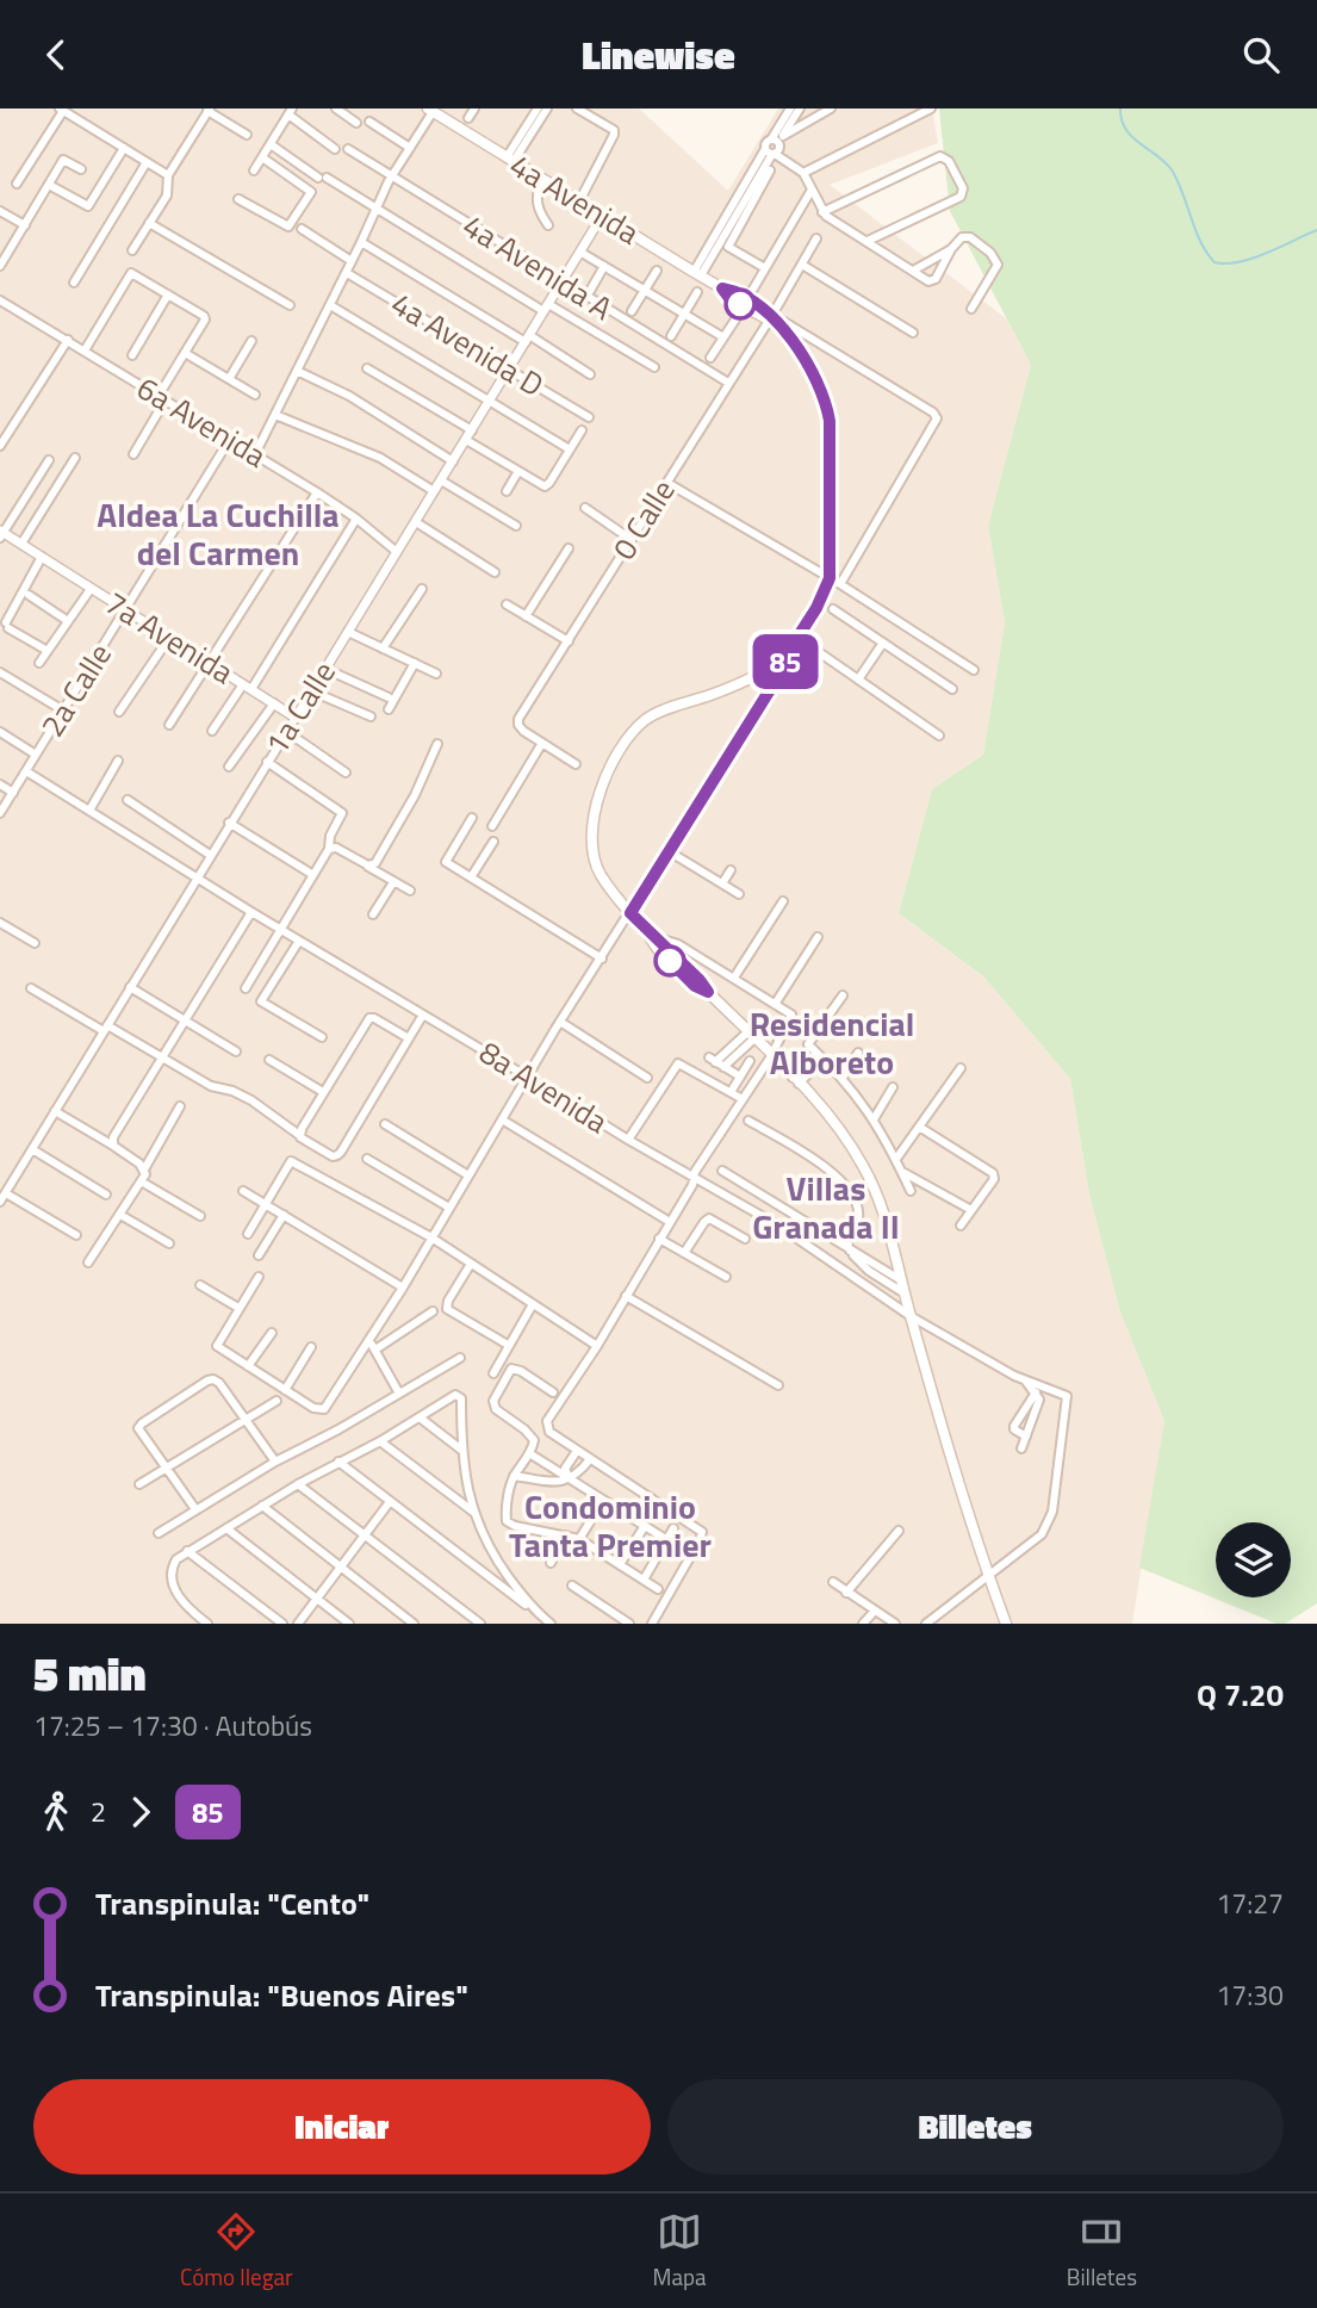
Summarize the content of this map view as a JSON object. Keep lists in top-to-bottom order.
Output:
{
  "streets": {
    "main road": ["4a Avenida"],
    "street": [
      "4a Avenida A",
      "4a Avenida D",
      "6a Avenida",
      "0 Calle",
      "7a Avenida",
      "2a Calle",
      "1a Calle",
      "8a Avenida"
    ]
  },
  "crossings": [
    ["4a Avenida", "0 Calle"],
    ["4a Avenida", "1a Calle"],
    ["4a Avenida A", "0 Calle"],
    ["4a Avenida A", "1a Calle"],
    ["4a Avenida D", "1a Calle"],
    ["6a Avenida", "2a Calle"],
    ["6a Avenida", "1a Calle"],
    ["7a Avenida", "2a Calle"],
    ["7a Avenida", "1a Calle"],
    ["2a Calle", "8a Avenida"],
    ["1a Calle", "8a Avenida"]
  ],
  "districts": [
    "Aldea La Cuchilla del Carmen",
    "Residencial Alboreto",
    "Villas Granada II",
    "Condominio Tanta Premier"
  ],
  "lines": ["bus line 85"],
  "page": {
    "header": "Linewise",
    "on_map": "85",
    "heading": ["5 min", "17:25 – 17:30 · Autobús", "Q 7.20"],
    "legs": ["2", "85"],
    "list": [
      {
        "name": "Transpinula: \"Cento\"",
        "value": "17:27"
      },
      {
        "name": "Transpinula: \"Buenos Aires\"",
        "value": "17:30"
      }
    ],
    "buttons": ["Iniciar", "Billetes"],
    "tabs": ["Cómo llegar", "Mapa", "Billetes"]
  }
}
